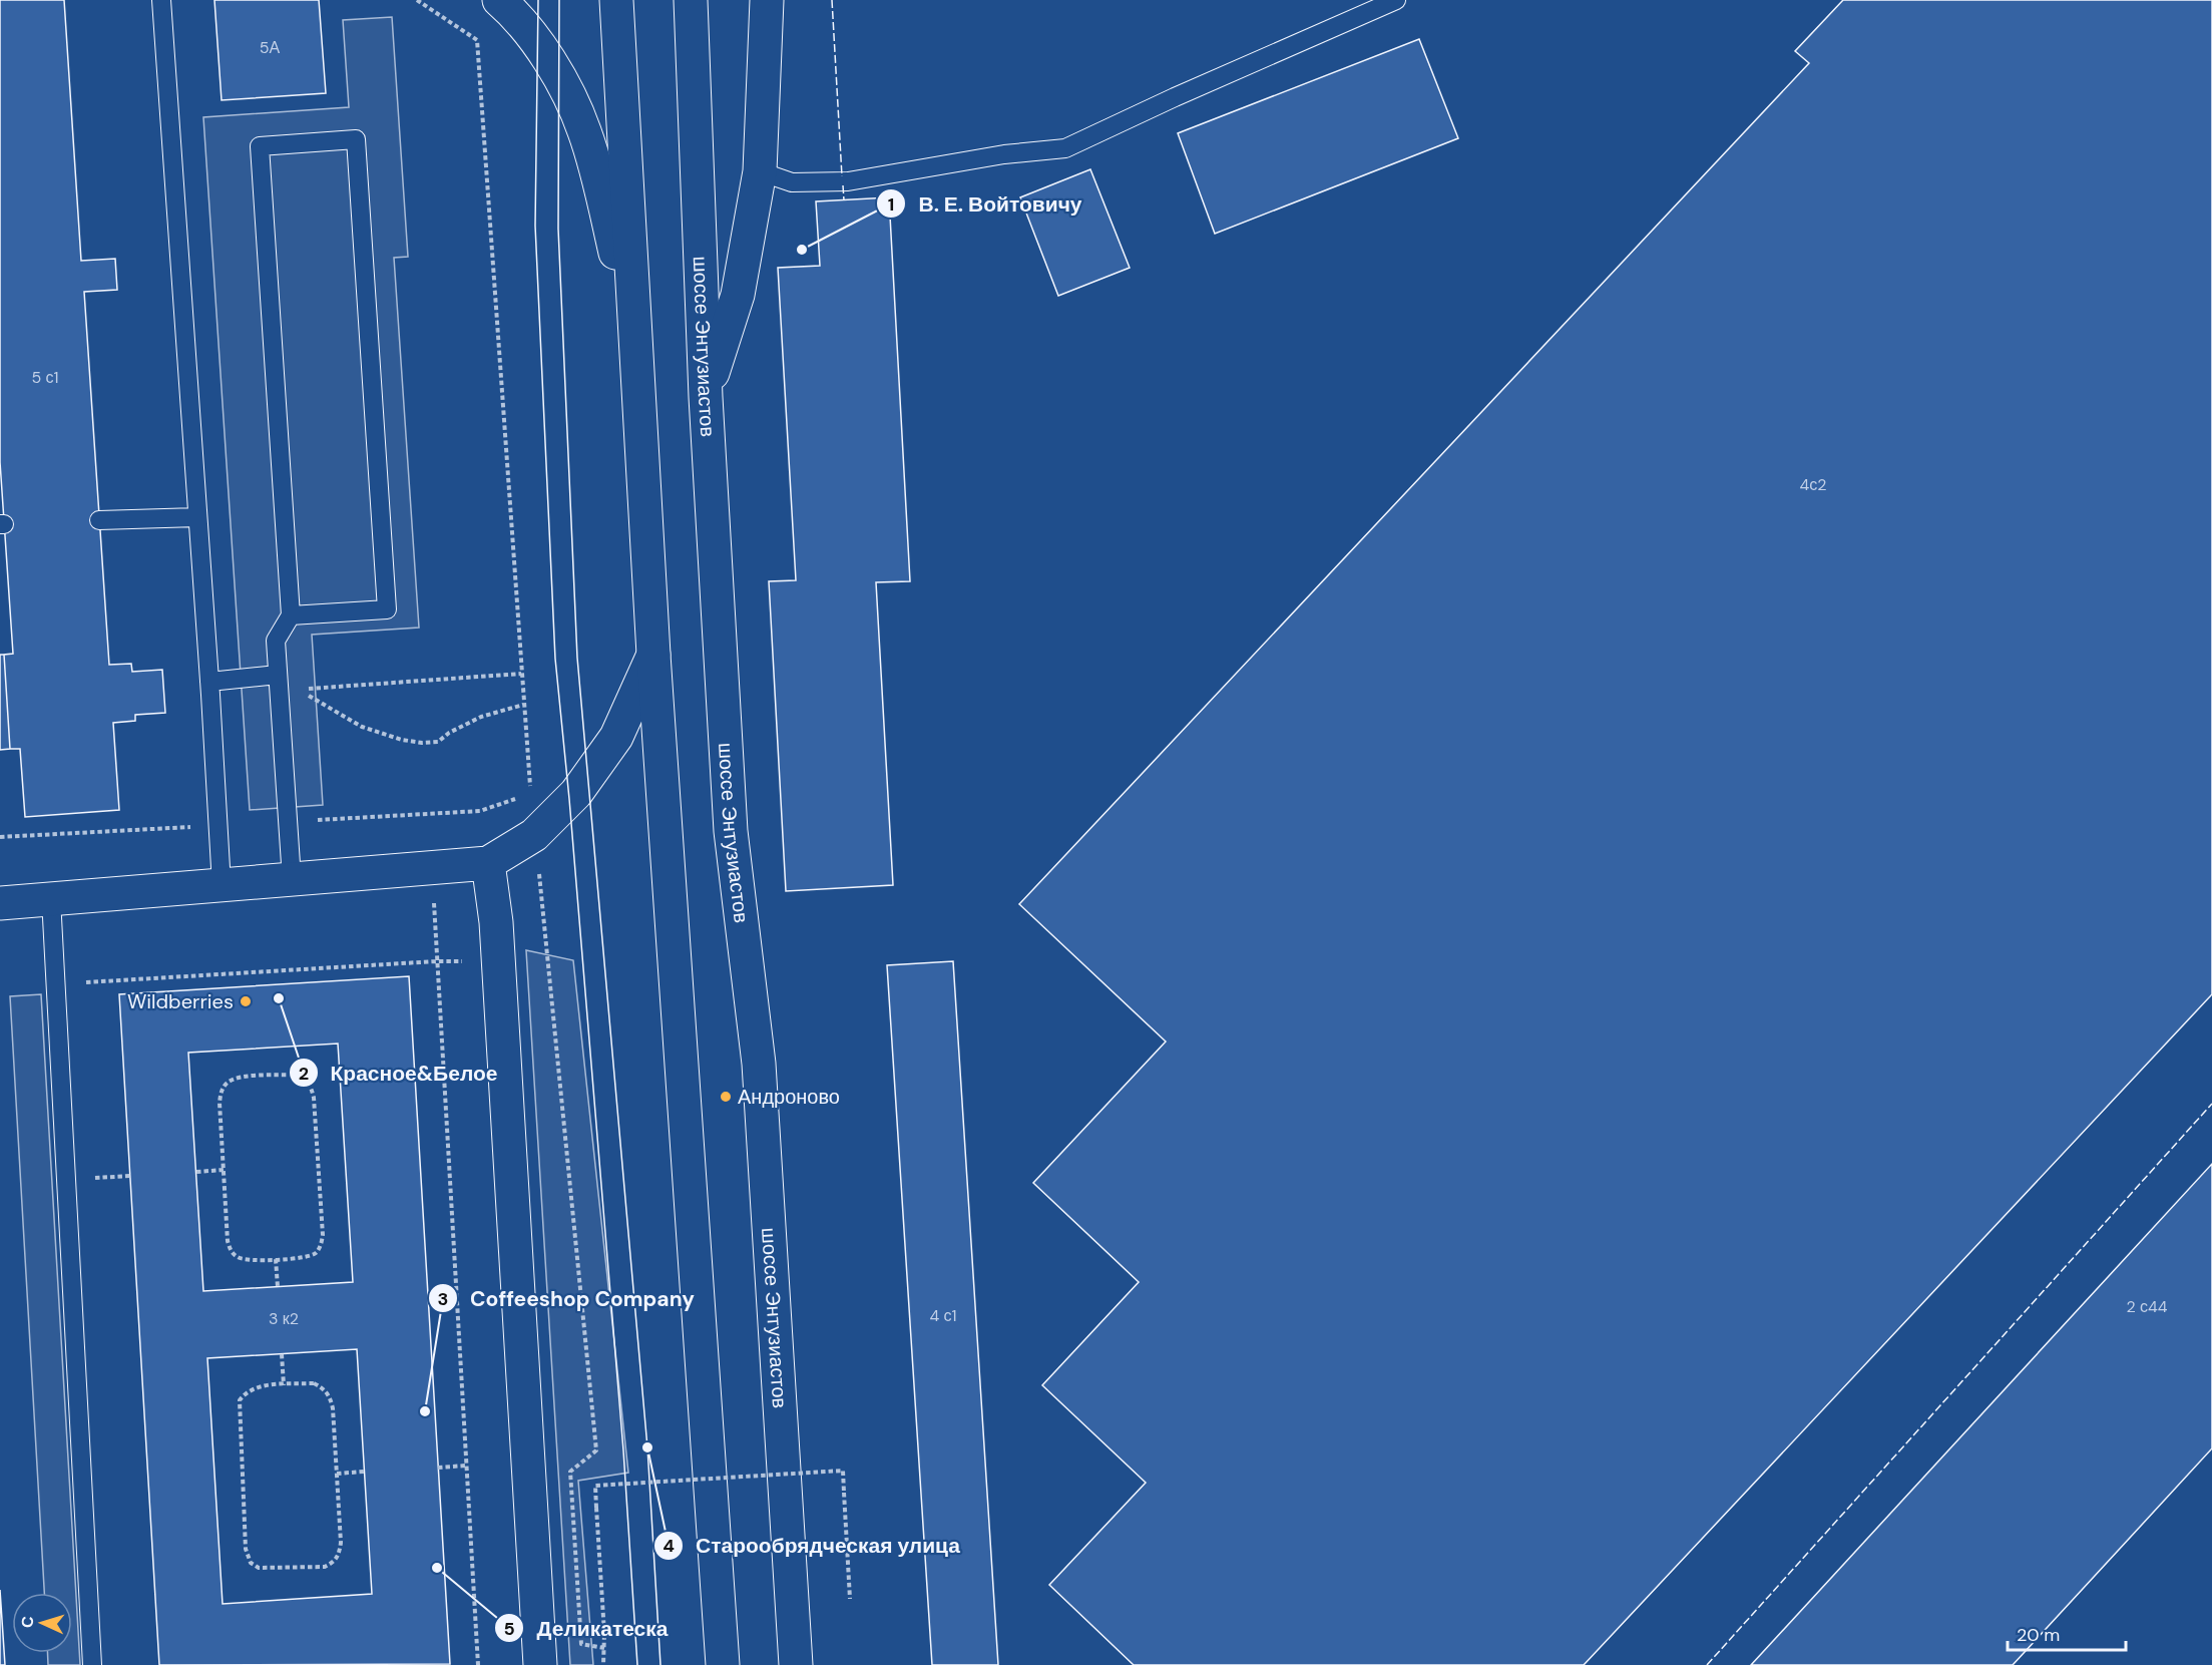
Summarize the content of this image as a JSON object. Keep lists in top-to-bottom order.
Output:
{
  "streets": {
    "main road": ["шоссе Энтузиастов"]
  },
  "places": [
    "В. Е. Войтовичу",
    "Красное&Белое",
    "Wildberries",
    "Андроново",
    "Coffeeshop Company",
    "Старообрядческая улица",
    "Деликатеска"
  ],
  "house_numbers": [
    "5А",
    "5 с1",
    "4с2",
    "2 с44",
    "4 с1",
    "3 к2"
  ],
  "scale_bar": "20 m",
  "north": "left"
}
